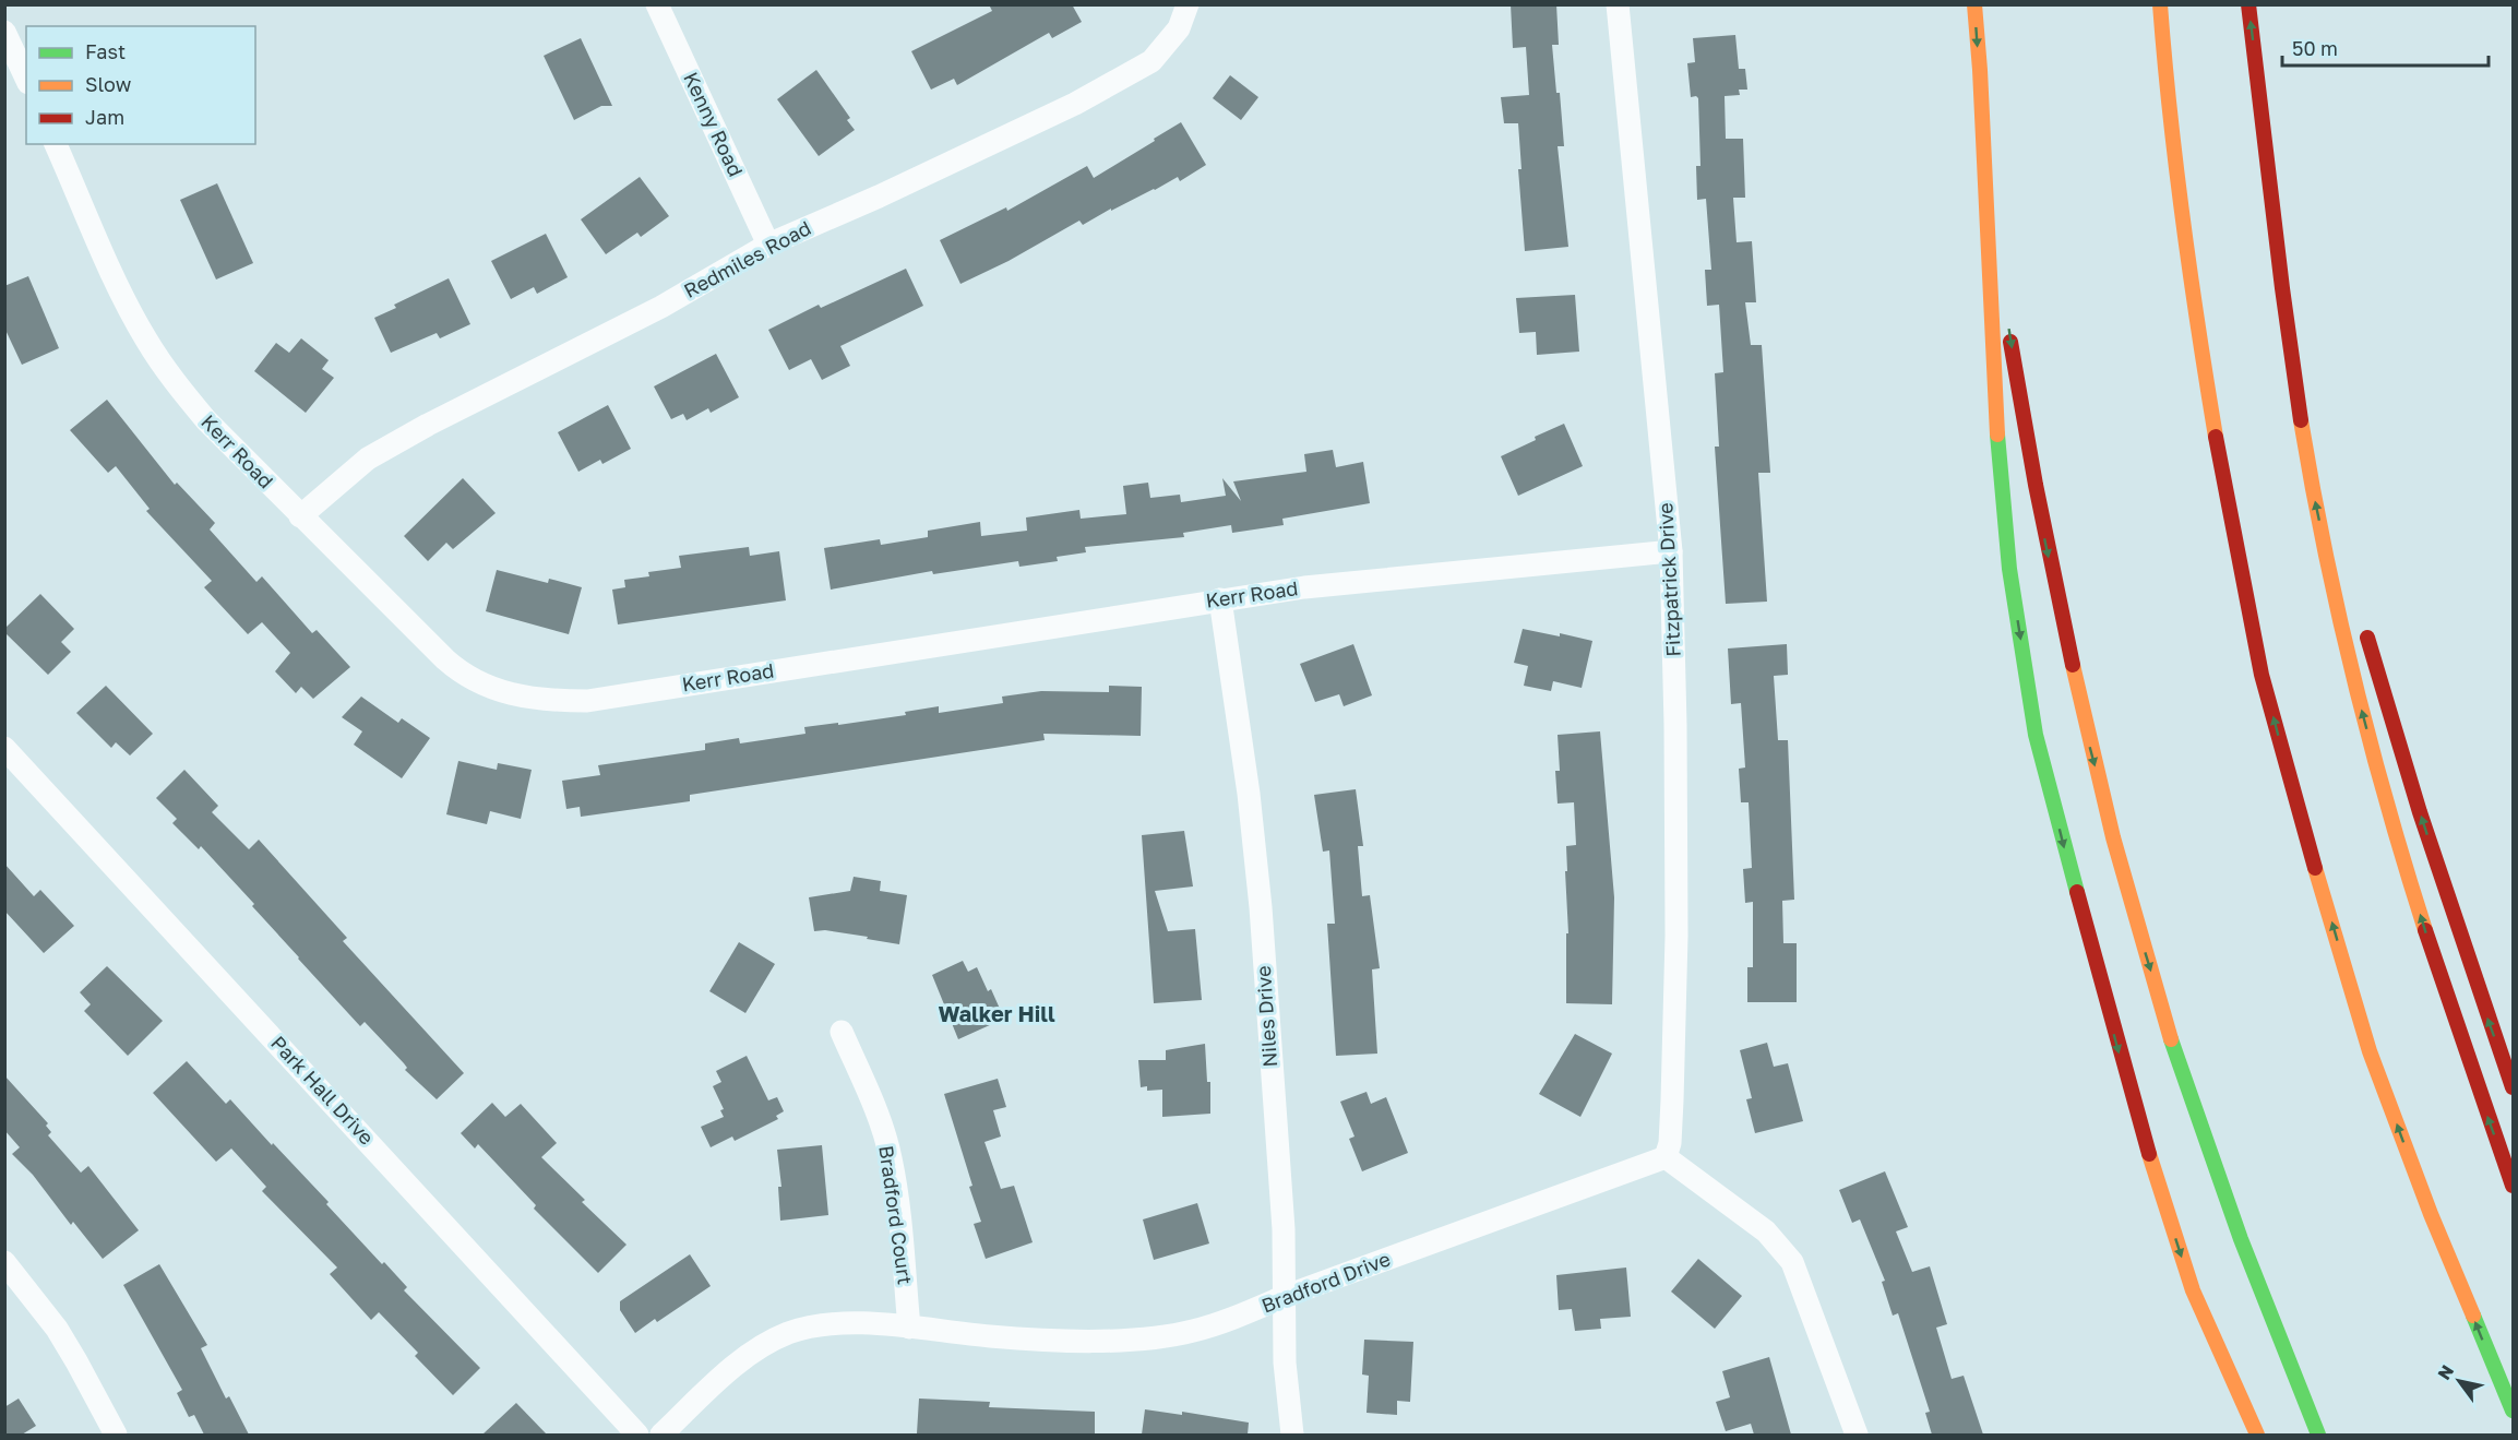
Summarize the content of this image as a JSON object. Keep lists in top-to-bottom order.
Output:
{
  "streets": {
    "street": [
      "Kenny Road",
      "Redmiles Road",
      "Kerr Road",
      "Fitzpatrick Drive",
      "Niles Drive",
      "Park Hall Drive",
      "Bradford Court",
      "Bradford Drive"
    ]
  },
  "crossings": [
    ["Kenny Road", "Redmiles Road"],
    ["Redmiles Road", "Kerr Road"],
    ["Kerr Road", "Fitzpatrick Drive"],
    ["Kerr Road", "Niles Drive"],
    ["Fitzpatrick Drive", "Bradford Drive"],
    ["Niles Drive", "Bradford Drive"],
    ["Bradford Court", "Bradford Drive"]
  ],
  "districts": ["Walker Hill"],
  "legend": ["Fast", "Slow", "Jam"],
  "scale_bar": "50 m",
  "north": "top left"
}
